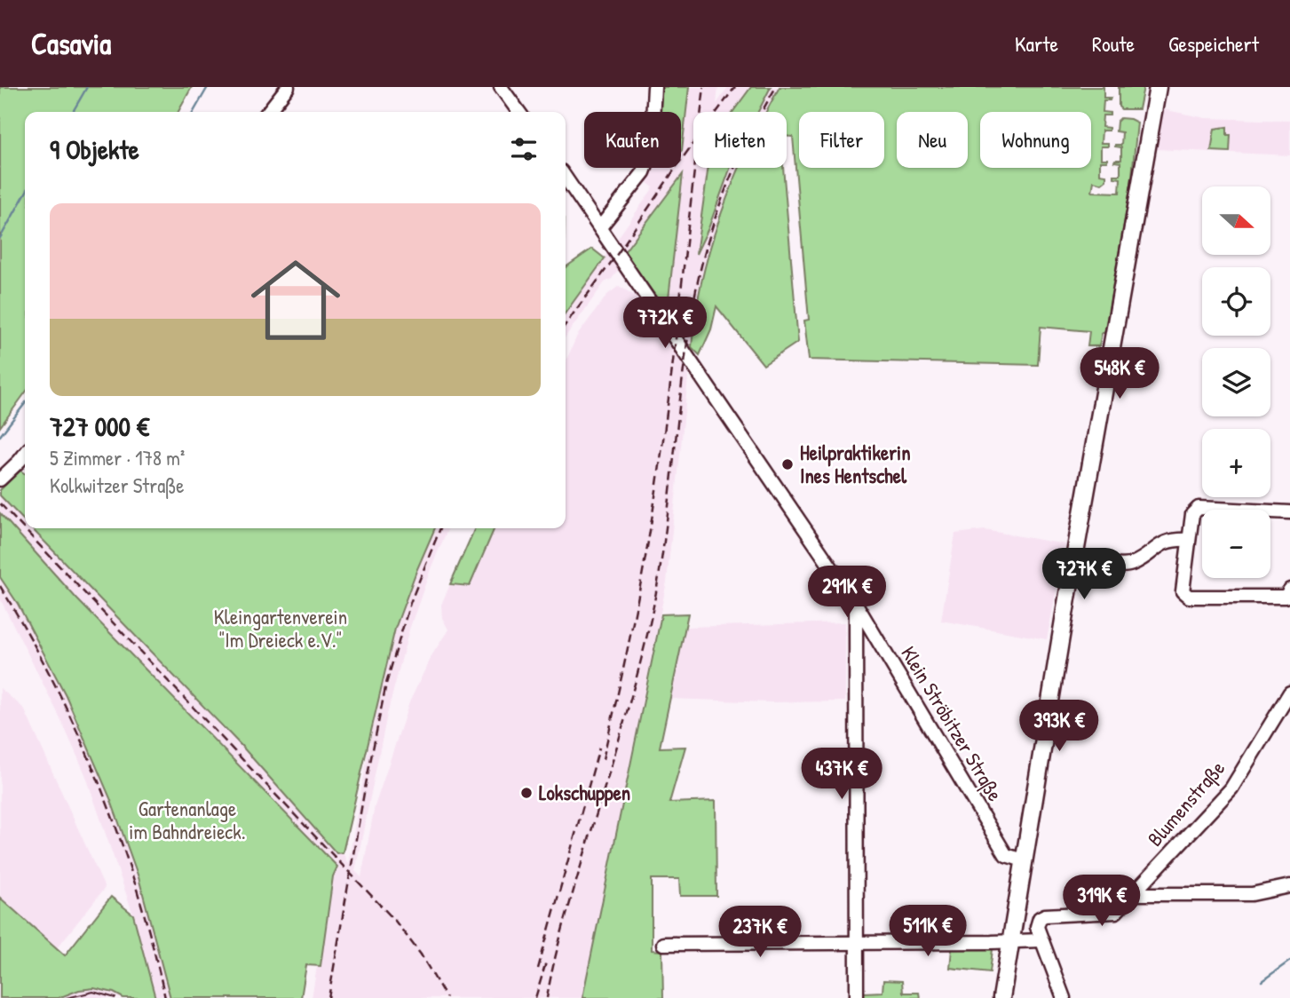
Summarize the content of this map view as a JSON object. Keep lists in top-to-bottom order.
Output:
{
  "streets": {
    "street": ["Klein Ströbitzer Straße", "Blumenstraße"]
  },
  "parks": ["Kleingartenverein \"Im Dreieck e.V.\"", "Gartenanlage im Bahndreieck."],
  "places": ["Heilpraktikerin Ines Hentschel", "Lokschuppen"],
  "north": "right",
  "page": {
    "header": "Casavia",
    "nav": ["Karte", "Route", "Gespeichert"],
    "chip": [
      "Kaufen",
      "Mieten",
      "Filter",
      "Neu",
      "Wohnung"
    ],
    "heading": "9 Objekte",
    "map_buttons": ["+", "−"],
    "list": [
      {
        "name": "727 000 €",
        "note": "5 Zimmer · 178 m² · Kolkwitzer Straße"
      }
    ],
    "price": [
      "772K €",
      "548K €",
      "727K €",
      "291K €",
      "393K €",
      "437K €",
      "319K €",
      "511K €",
      "237K €"
    ]
  }
}
